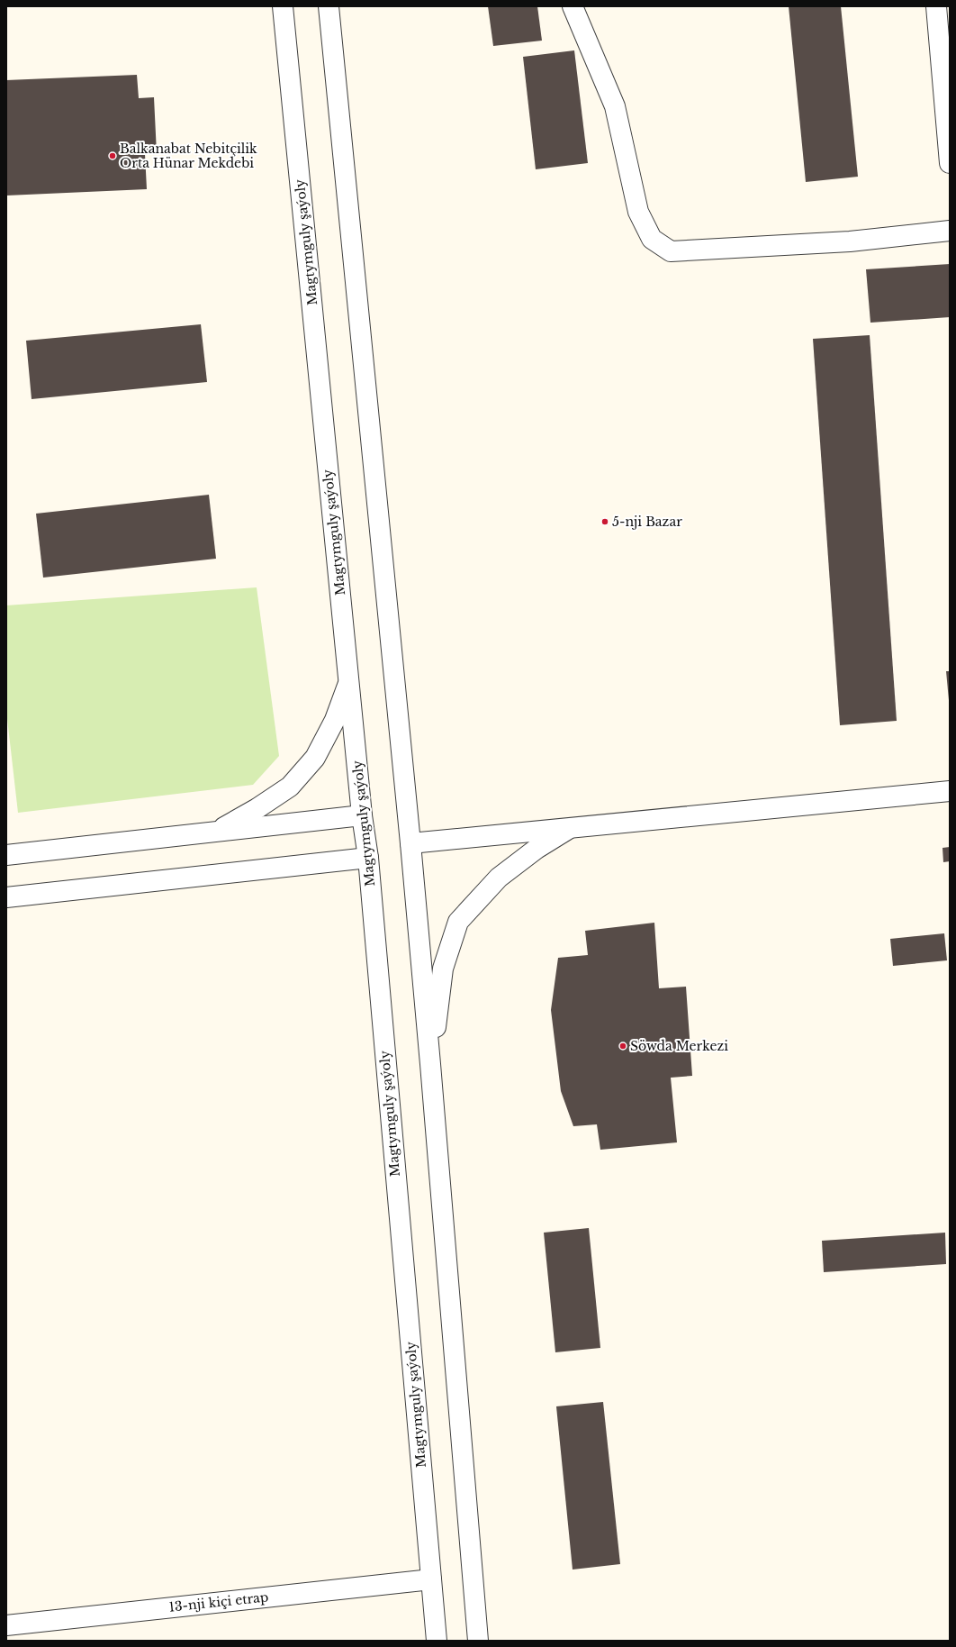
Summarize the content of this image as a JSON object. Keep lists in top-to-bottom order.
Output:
{
  "streets": {
    "street": ["Magtymguly şaýoly", "13-nji kiçi etrap"]
  },
  "crossings": [
    ["Magtymguly şaýoly", "13-nji kiçi etrap"]
  ],
  "places": ["Balkanabat Nebitçilik Orta Hünar Mekdebi", "5-nji Bazar", "Söwda Merkezi"]
}
